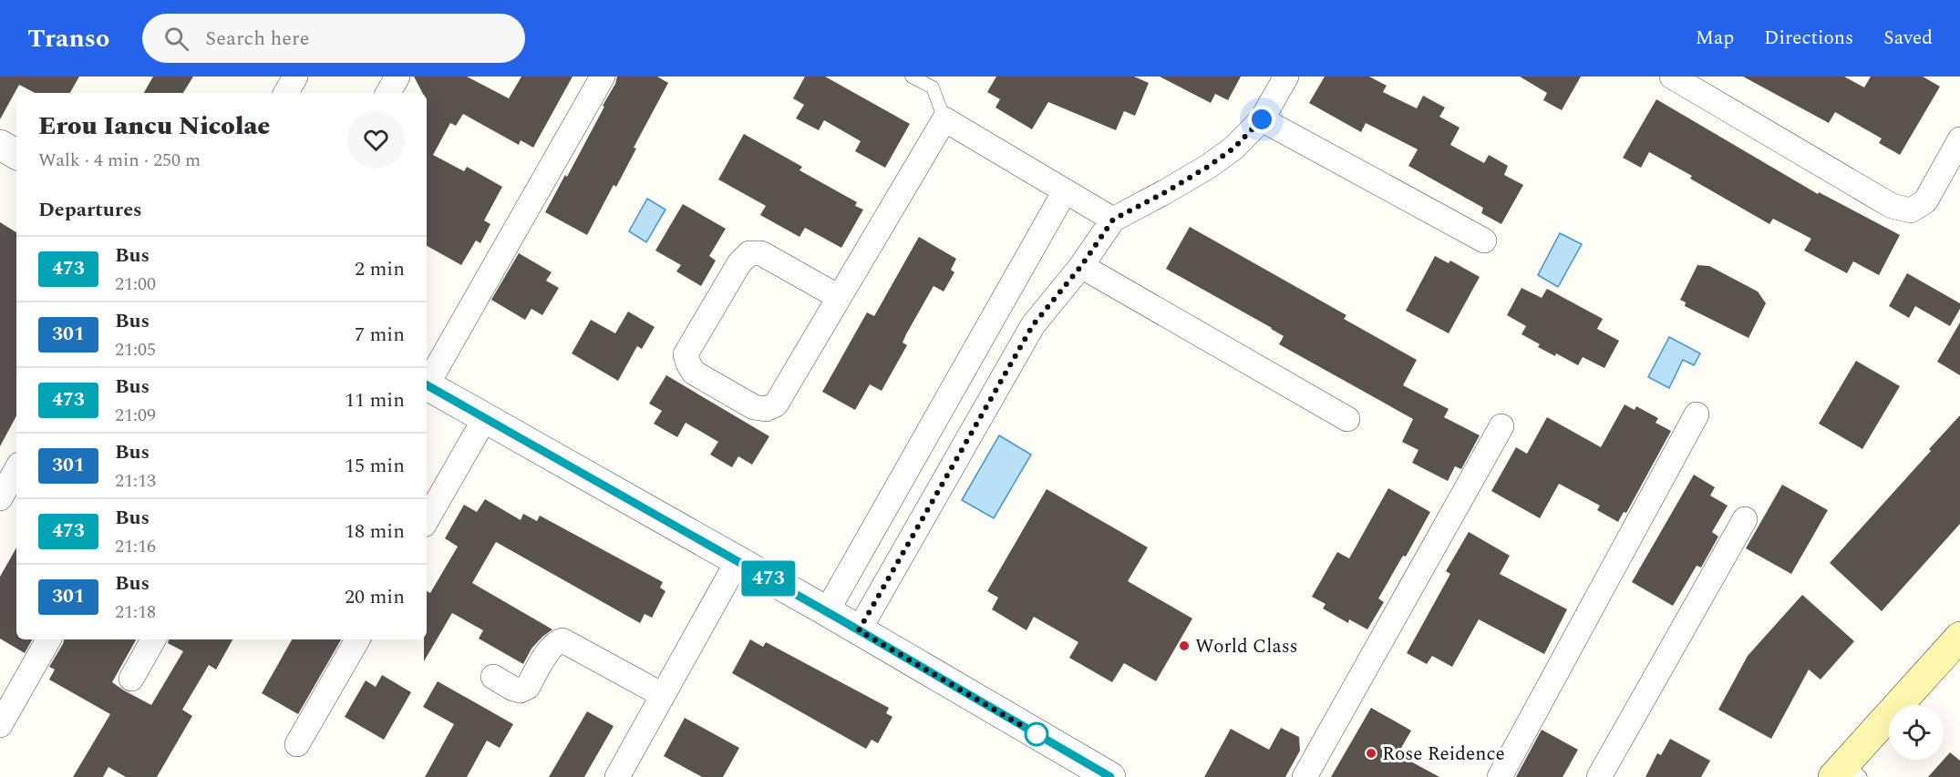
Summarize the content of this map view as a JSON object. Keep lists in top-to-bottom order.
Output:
{
  "places": ["World Class", "Rose Reidence"],
  "lines": ["bus line 473"],
  "page": {
    "header": "Transo",
    "search": "Search here",
    "nav": ["Map", "Directions", "Saved"],
    "on_map": "473",
    "heading": [
      ["Erou Iancu Nicolae", "Walk · 4 min · 250 m"],
      "Departures"
    ],
    "list": [
      {
        "mark": "473",
        "name": "Bus",
        "note": "21:00",
        "value": "2 min"
      },
      {
        "mark": "301",
        "name": "Bus",
        "note": "21:05",
        "value": "7 min"
      },
      {
        "mark": "473",
        "name": "Bus",
        "note": "21:09",
        "value": "11 min"
      },
      {
        "mark": "301",
        "name": "Bus",
        "note": "21:13",
        "value": "15 min"
      },
      {
        "mark": "473",
        "name": "Bus",
        "note": "21:16",
        "value": "18 min"
      },
      {
        "mark": "301",
        "name": "Bus",
        "note": "21:18",
        "value": "20 min"
      }
    ]
  }
}
